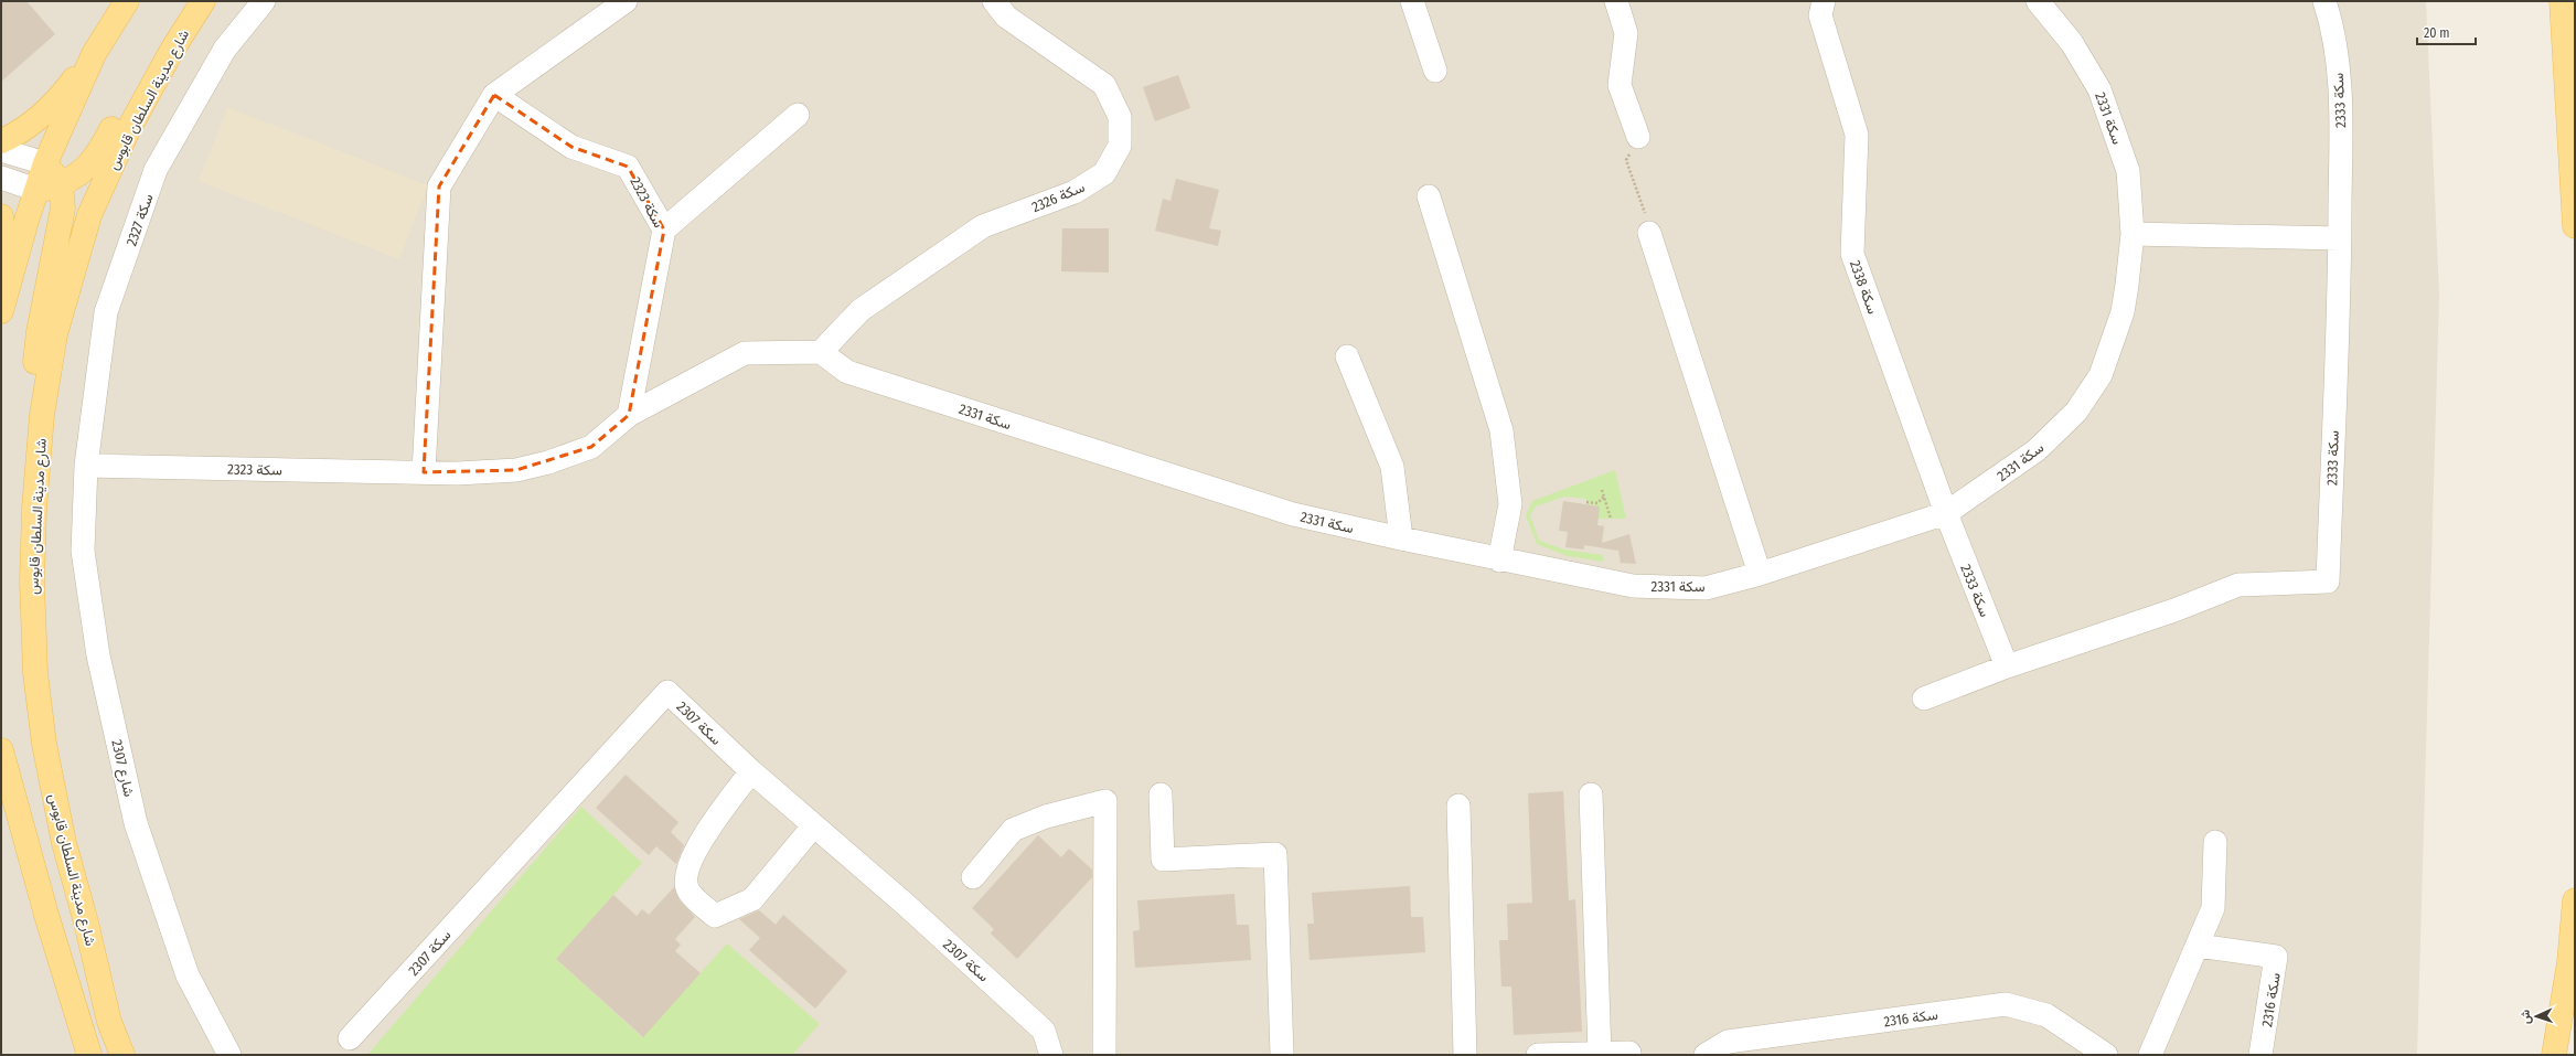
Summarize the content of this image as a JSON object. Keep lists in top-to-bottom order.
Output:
{
  "streets": {
    "main road": ["شارع مدينة السلطان قابوس"],
    "street": [
      "سكة 2333",
      "سكة 2331",
      "سكة 2326",
      "سكة 2323",
      "سكة 2327",
      "سكة 2338",
      "سكة 2307",
      "2307 شارع",
      "2316 سكة"
    ]
  },
  "crossings": [
    ["سكة 2333", "سكة 2331"],
    ["سكة 2333", "سكة 2338"],
    ["سكة 2331", "سكة 2326"],
    ["سكة 2331", "سكة 2323"],
    ["سكة 2331", "سكة 2338"],
    ["سكة 2326", "سكة 2323"],
    ["سكة 2323", "سكة 2327"],
    ["سكة 2323", "2307 شارع"],
    ["سكة 2327", "2307 شارع"]
  ],
  "scale_bar": "20 m",
  "north": "left"
}
